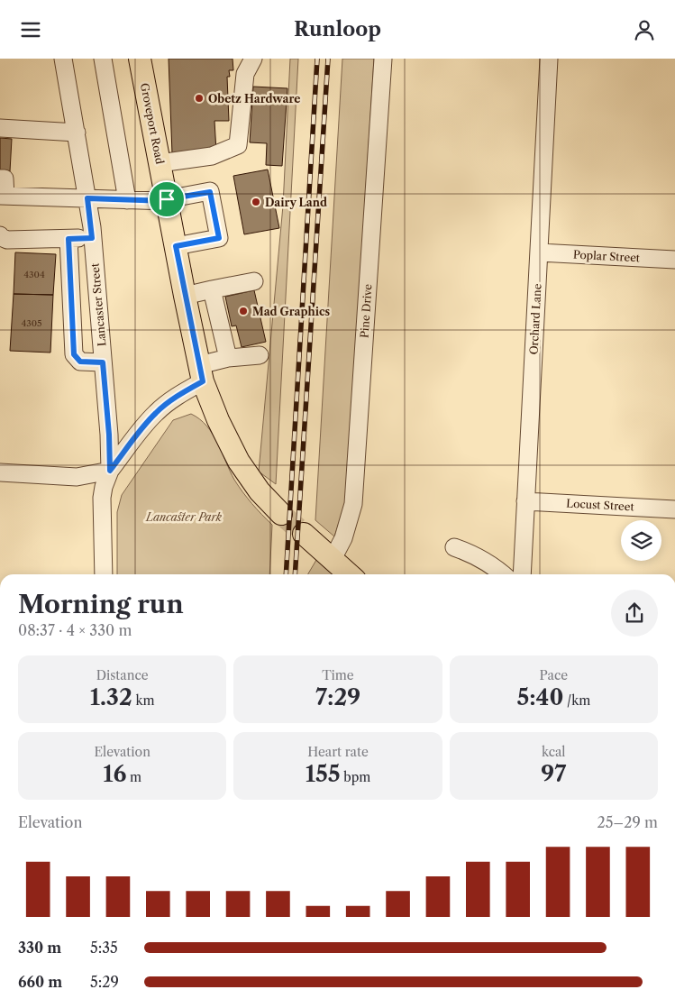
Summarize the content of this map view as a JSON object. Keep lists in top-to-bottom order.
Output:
{
  "streets": {
    "main road": ["Groveport Road"],
    "street": [
      "Poplar Street",
      "Lancaster Street",
      "Pine Drive",
      "Orchard Lane",
      "Locust Street"
    ]
  },
  "crossings": [
    ["Poplar Street", "Orchard Lane"],
    ["Orchard Lane", "Locust Street"]
  ],
  "parks": ["Lancaster Park"],
  "places": ["Obetz Hardware", "Dairy Land", "Mad Graphics"],
  "house_numbers": ["4304", "4305"],
  "page": {
    "header": "Runloop",
    "heading": ["Morning run", "08:37 · 4 × 330 m"],
    "stats": [
      ["Distance", "1.32 km"],
      ["Time", "7:29"],
      ["Pace", "5:40 /km"],
      ["Elevation", "16 m"],
      ["Heart rate", "155 bpm"],
      ["kcal", "97"]
    ],
    "chart": ["Elevation", "25–29 m"],
    "list": [
      {
        "name": "330 m",
        "note": "5:35"
      },
      {
        "name": "660 m",
        "note": "5:29"
      }
    ]
  }
}
